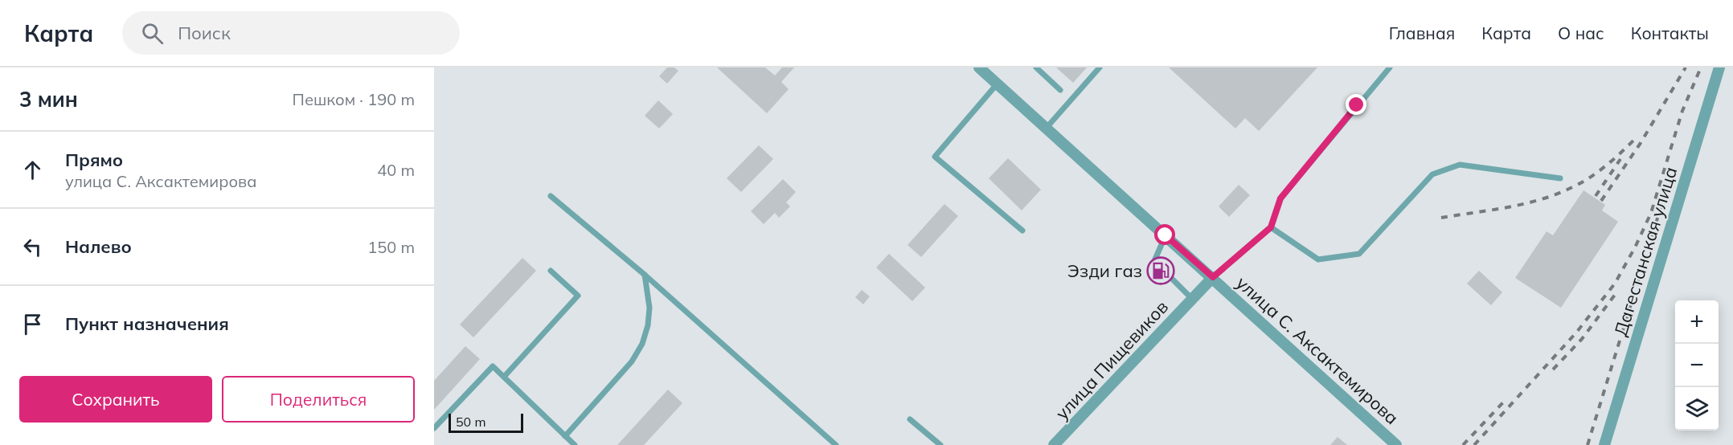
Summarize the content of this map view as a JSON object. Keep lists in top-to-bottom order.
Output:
{
  "streets": {
    "street": ["Дагестанская улица", "улица С. Аксактемирова", "улица Пищевиков"]
  },
  "crossings": [
    ["улица С. Аксактемирова", "улица Пищевиков"]
  ],
  "places": {
    "fuel station": ["Эзди газ"]
  },
  "scale_bar": "50 m",
  "page": {
    "header": "Карта",
    "search": "Поиск",
    "nav": [
      "Главная",
      "Карта",
      "О нас",
      "Контакты"
    ],
    "heading": ["3 мин", "Пешком · 190 m"],
    "list": [
      ["Прямо", "улица С. Аксактемирова", "40 m"],
      ["Налево", "150 m"],
      "Пункт назначения"
    ],
    "map_buttons": ["+", "−"],
    "buttons": ["Сохранить", "Поделиться"],
    "scale": "50 m"
  }
}
